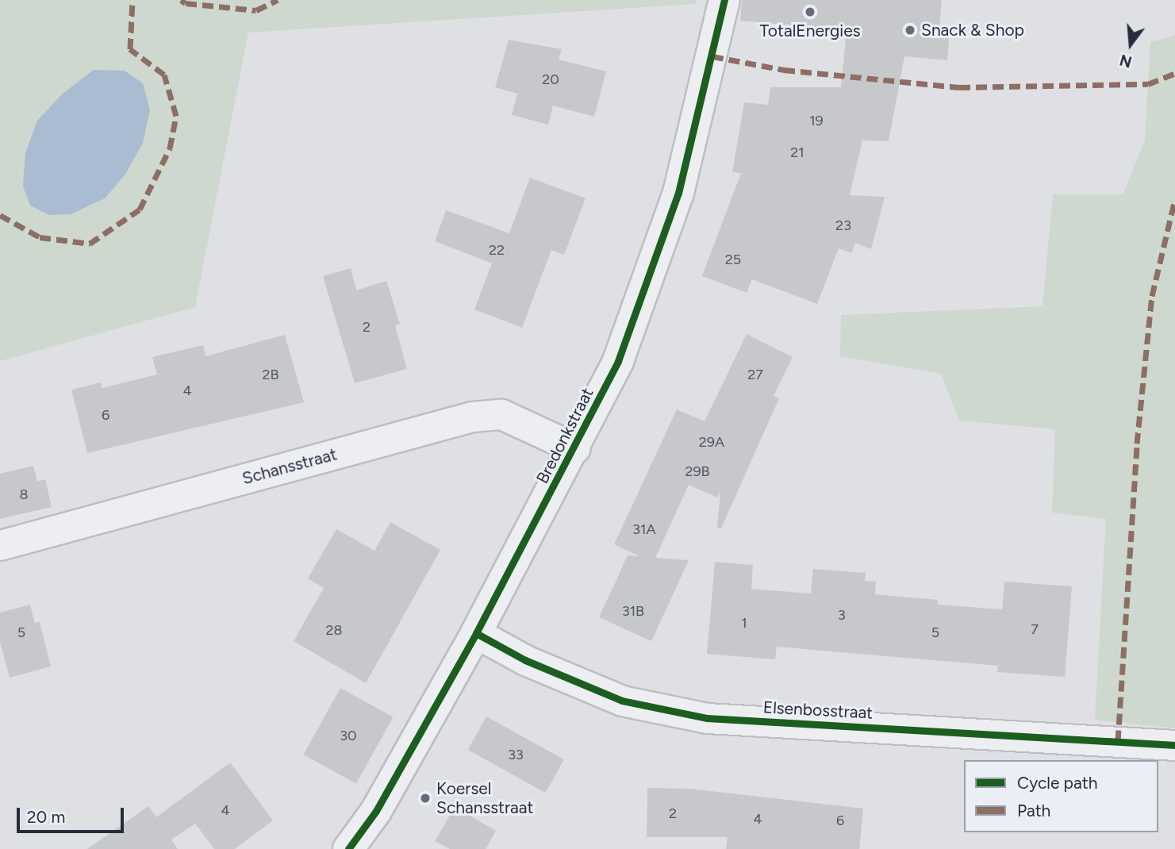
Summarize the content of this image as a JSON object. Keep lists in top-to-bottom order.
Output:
{
  "streets": {
    "street": ["Bredonkstraat", "Schansstraat", "Elsenbosstraat"]
  },
  "crossings": [
    ["Bredonkstraat", "Schansstraat"],
    ["Bredonkstraat", "Elsenbosstraat"]
  ],
  "places": ["TotalEnergies", "Snack & Shop", "Koersel Schansstraat"],
  "house_numbers": [
    "20",
    "19",
    "21",
    "23",
    "22",
    "25",
    "2",
    "2B",
    "27",
    "4",
    "6",
    "29A",
    "29B",
    "8",
    "31A",
    "31B",
    "3",
    "1",
    "7",
    "28",
    "5",
    "5",
    "30",
    "33",
    "4",
    "2",
    "4",
    "6"
  ],
  "legend": ["Cycle path", "Path"],
  "scale_bar": "20 m",
  "north": "bottom"
}
